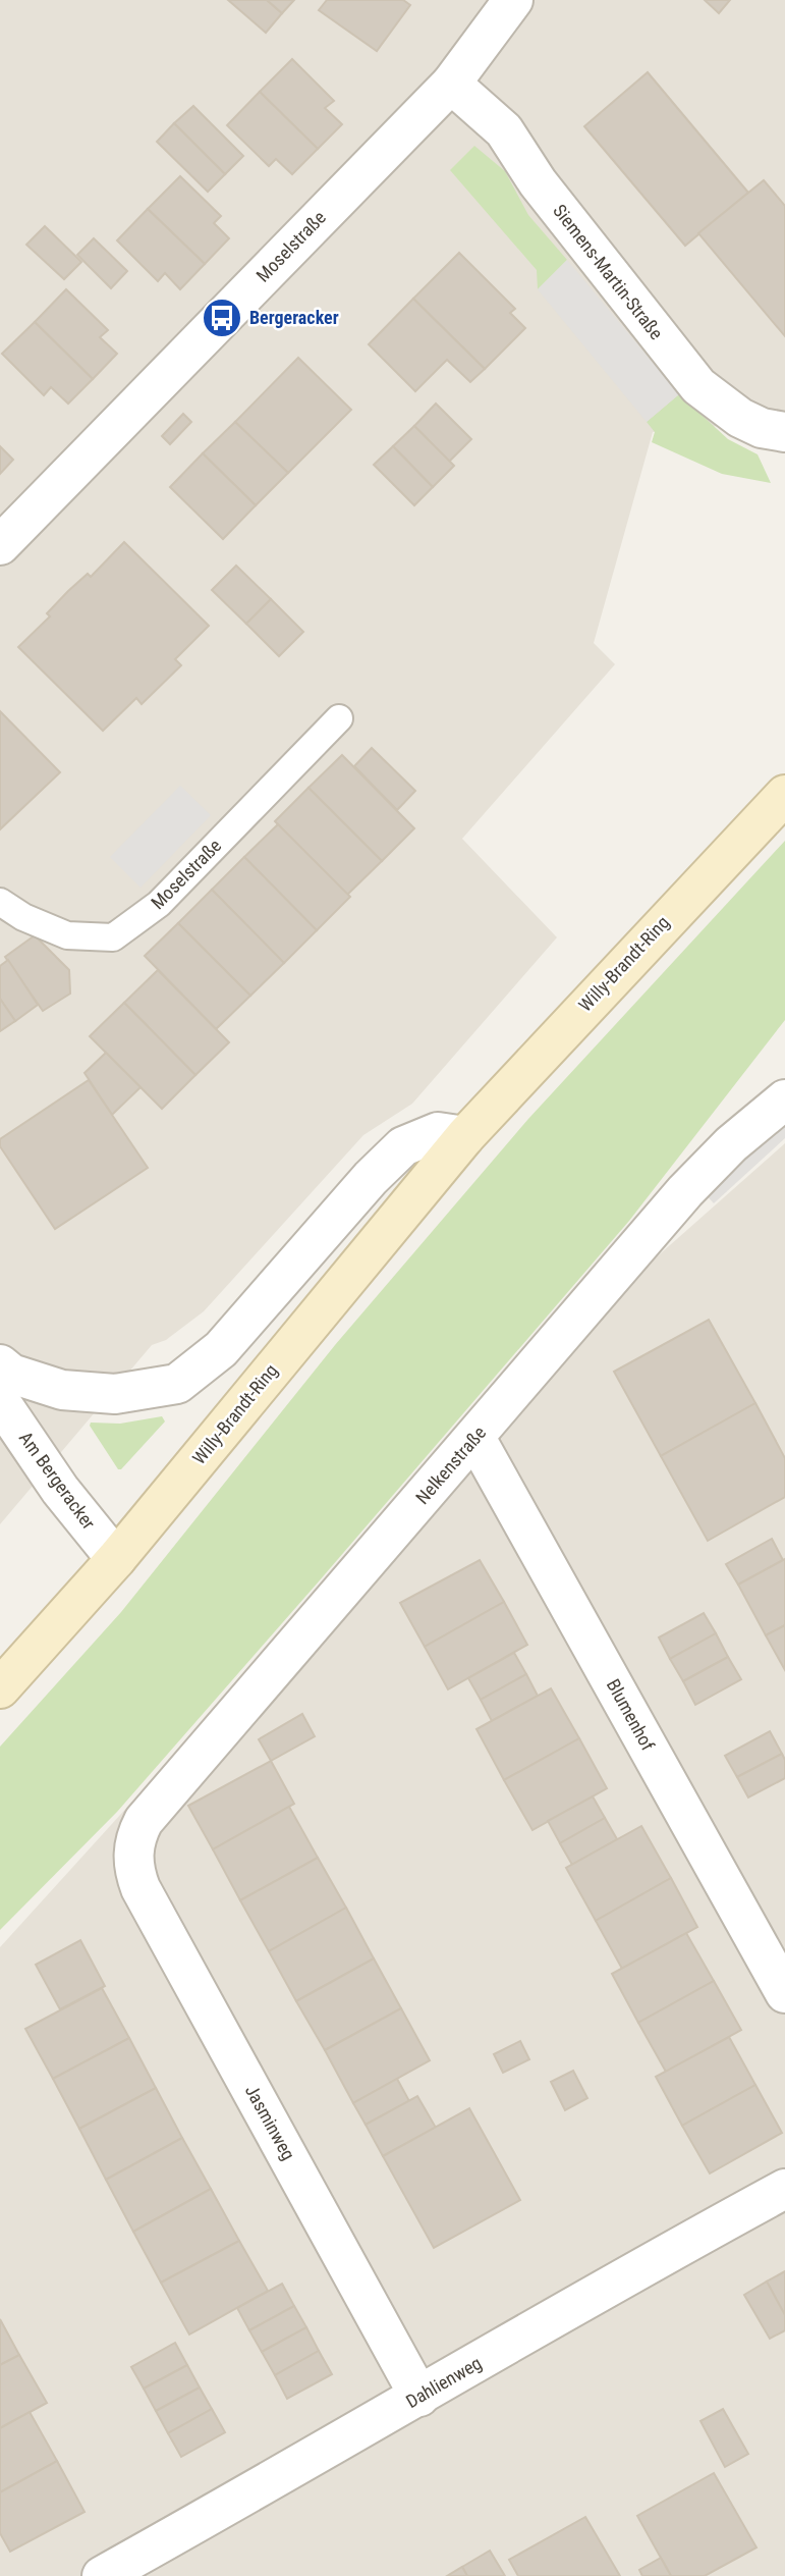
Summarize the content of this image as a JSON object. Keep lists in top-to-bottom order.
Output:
{
  "streets": {
    "main road": ["Willy-Brandt-Ring"],
    "street": [
      "Moselstraße",
      "Siemens-Martin-Straße",
      "Nelkenstraße",
      "Am Bergeracker",
      "Blumenhof",
      "Jasminweg",
      "Dahlienweg"
    ]
  },
  "crossings": [
    ["Moselstraße", "Siemens-Martin-Straße"],
    ["Willy-Brandt-Ring", "Am Bergeracker"],
    ["Nelkenstraße", "Blumenhof"],
    ["Nelkenstraße", "Jasminweg"],
    ["Jasminweg", "Dahlienweg"]
  ],
  "places": {
    "bus stop": ["Bergeracker"]
  }
}
